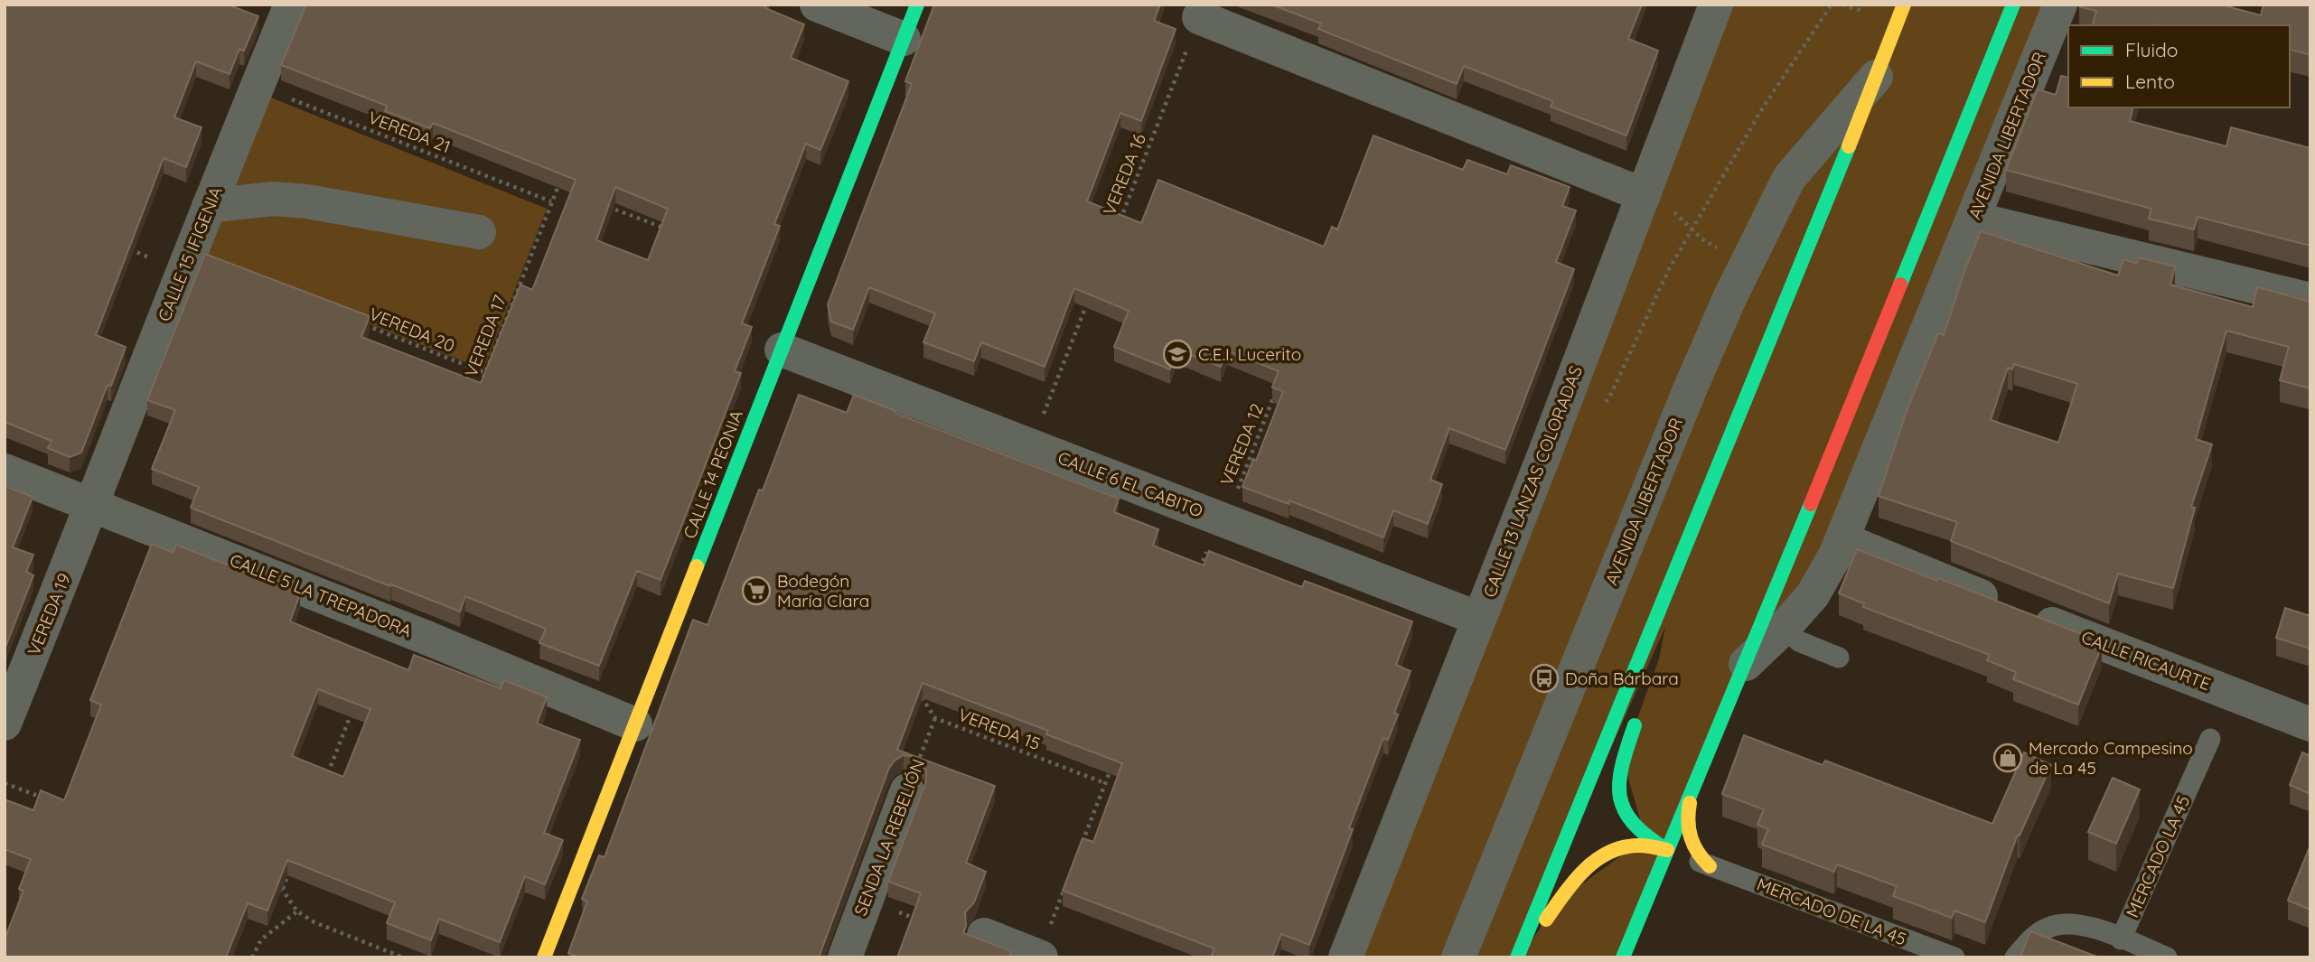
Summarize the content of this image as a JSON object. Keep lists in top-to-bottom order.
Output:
{
  "streets": {
    "main road": ["AVENIDA LIBERTADOR", "CALLE 14 PEONIA"],
    "street": [
      "CALLE 15 IFIGENIA",
      "CALLE 13 LANZAS COLORADAS",
      "CALLE 6 EL CABITO",
      "CALLE 5 LA TREPADORA",
      "VEREDA 19",
      "CALLE RICAURTE",
      "SENDA LA REBELIÓN"
    ],
    "lane": ["MERCADO LA 45", "MERCADO DE LA 45"],
    "path": [
      "VEREDA 21",
      "VEREDA 16",
      "VEREDA 20",
      "VEREDA 17",
      "VEREDA 12",
      "VEREDA 15"
    ]
  },
  "crossings": [
    ["VEREDA 21", "CALLE 15 IFIGENIA"],
    ["VEREDA 21", "VEREDA 17"],
    ["AVENIDA LIBERTADOR", "CALLE RICAURTE"],
    ["CALLE 15 IFIGENIA", "CALLE 5 LA TREPADORA"],
    ["CALLE 15 IFIGENIA", "VEREDA 19"],
    ["VEREDA 20", "VEREDA 17"],
    ["VEREDA 12", "CALLE 6 EL CABITO"],
    ["CALLE 14 PEONIA", "CALLE 6 EL CABITO"],
    ["CALLE 14 PEONIA", "CALLE 5 LA TREPADORA"],
    ["CALLE 13 LANZAS COLORADAS", "CALLE 6 EL CABITO"],
    ["CALLE 5 LA TREPADORA", "VEREDA 19"],
    ["VEREDA 15", "SENDA LA REBELIÓN"]
  ],
  "places": {
    "school or university": ["C.E.I. Lucerito"],
    "supermarket": ["Bodegón María Clara"],
    "bus stop": ["Doña Bárbara"],
    "shop": ["Mercado Campesino de La 45"]
  },
  "legend": ["Fluido", "Lento"]
}
